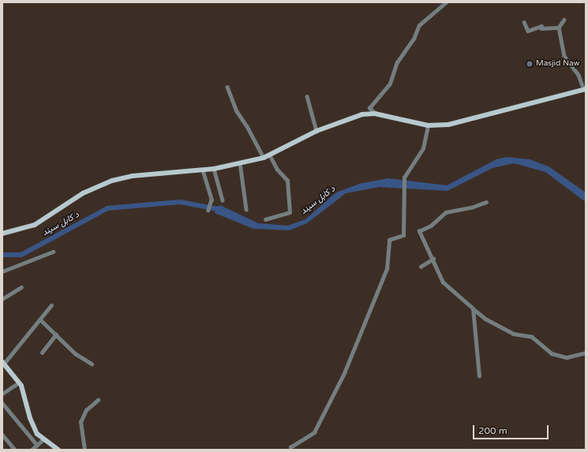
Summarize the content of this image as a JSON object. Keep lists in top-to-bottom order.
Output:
{
  "water": ["د کابل سيند"],
  "places": ["Masjid Naw"],
  "scale_bar": "200 m"
}
